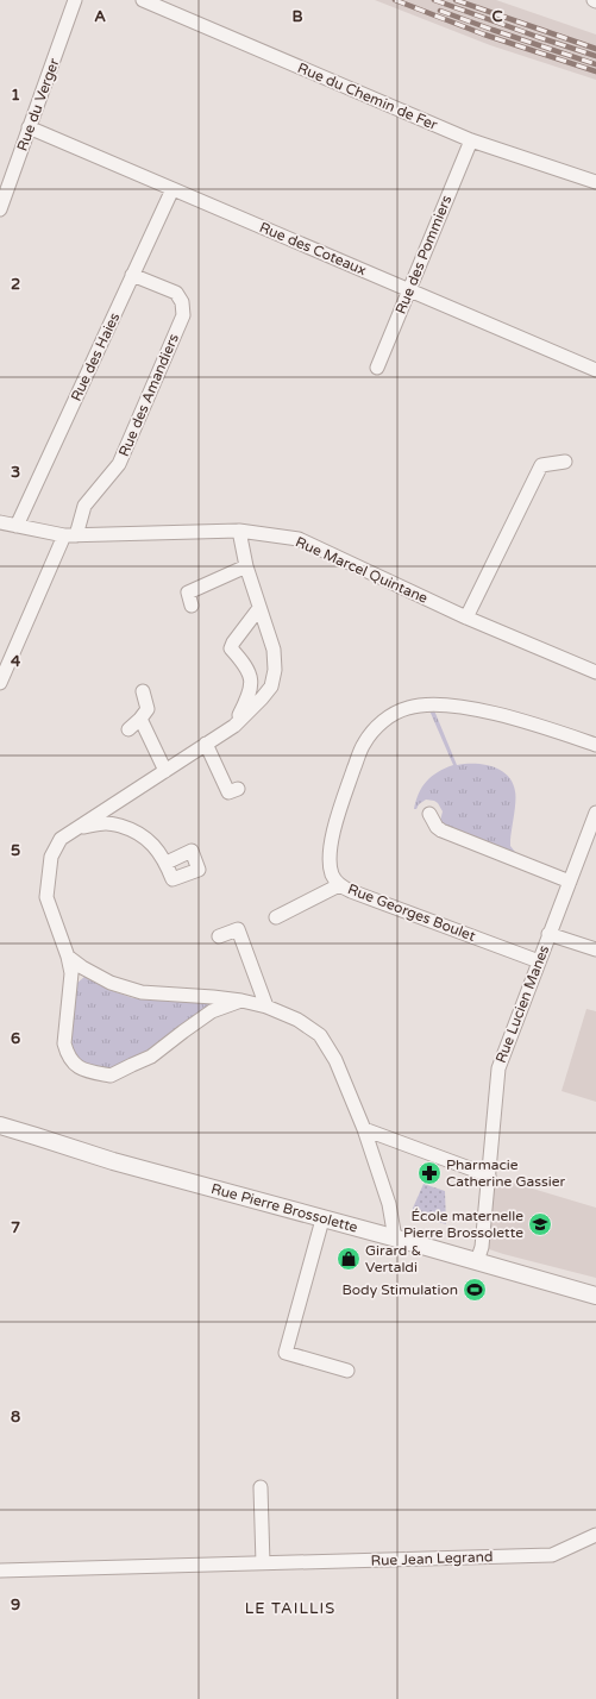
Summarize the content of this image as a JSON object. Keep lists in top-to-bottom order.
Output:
{
  "streets": {
    "street": [
      "Rue du Chemin de Fer",
      "Rue du Verger",
      "Rue des Coteaux",
      "Rue des Pommiers",
      "Rue des Haies",
      "Rue des Amandiers",
      "Rue Marcel Quintane",
      "Rue Georges Boulet",
      "Rue Lucien Manes",
      "Rue Pierre Brossolette",
      "Rue Jean Legrand"
    ]
  },
  "crossings": [
    ["Rue du Chemin de Fer", "Rue des Pommiers"],
    ["Rue du Verger", "Rue des Coteaux"],
    ["Rue des Coteaux", "Rue des Pommiers"],
    ["Rue des Coteaux", "Rue des Haies"],
    ["Rue des Haies", "Rue des Amandiers"],
    ["Rue des Haies", "Rue Marcel Quintane"],
    ["Rue des Amandiers", "Rue Marcel Quintane"],
    ["Rue Georges Boulet", "Rue Lucien Manes"],
    ["Rue Lucien Manes", "Rue Pierre Brossolette"]
  ],
  "districts": ["LE TAILLIS"],
  "places": {
    "pharmacy": ["Pharmacie Catherine Gassier"],
    "school or university": ["École maternelle Pierre Brossolette"],
    "shop": ["Girard & Vertaldi"],
    "sports": ["Body Stimulation"]
  },
  "grid": {
    "columns": ["A", "B", "C"],
    "rows": [
      "1",
      "2",
      "3",
      "4",
      "5",
      "6",
      "7",
      "8",
      "9"
    ]
  }
}
